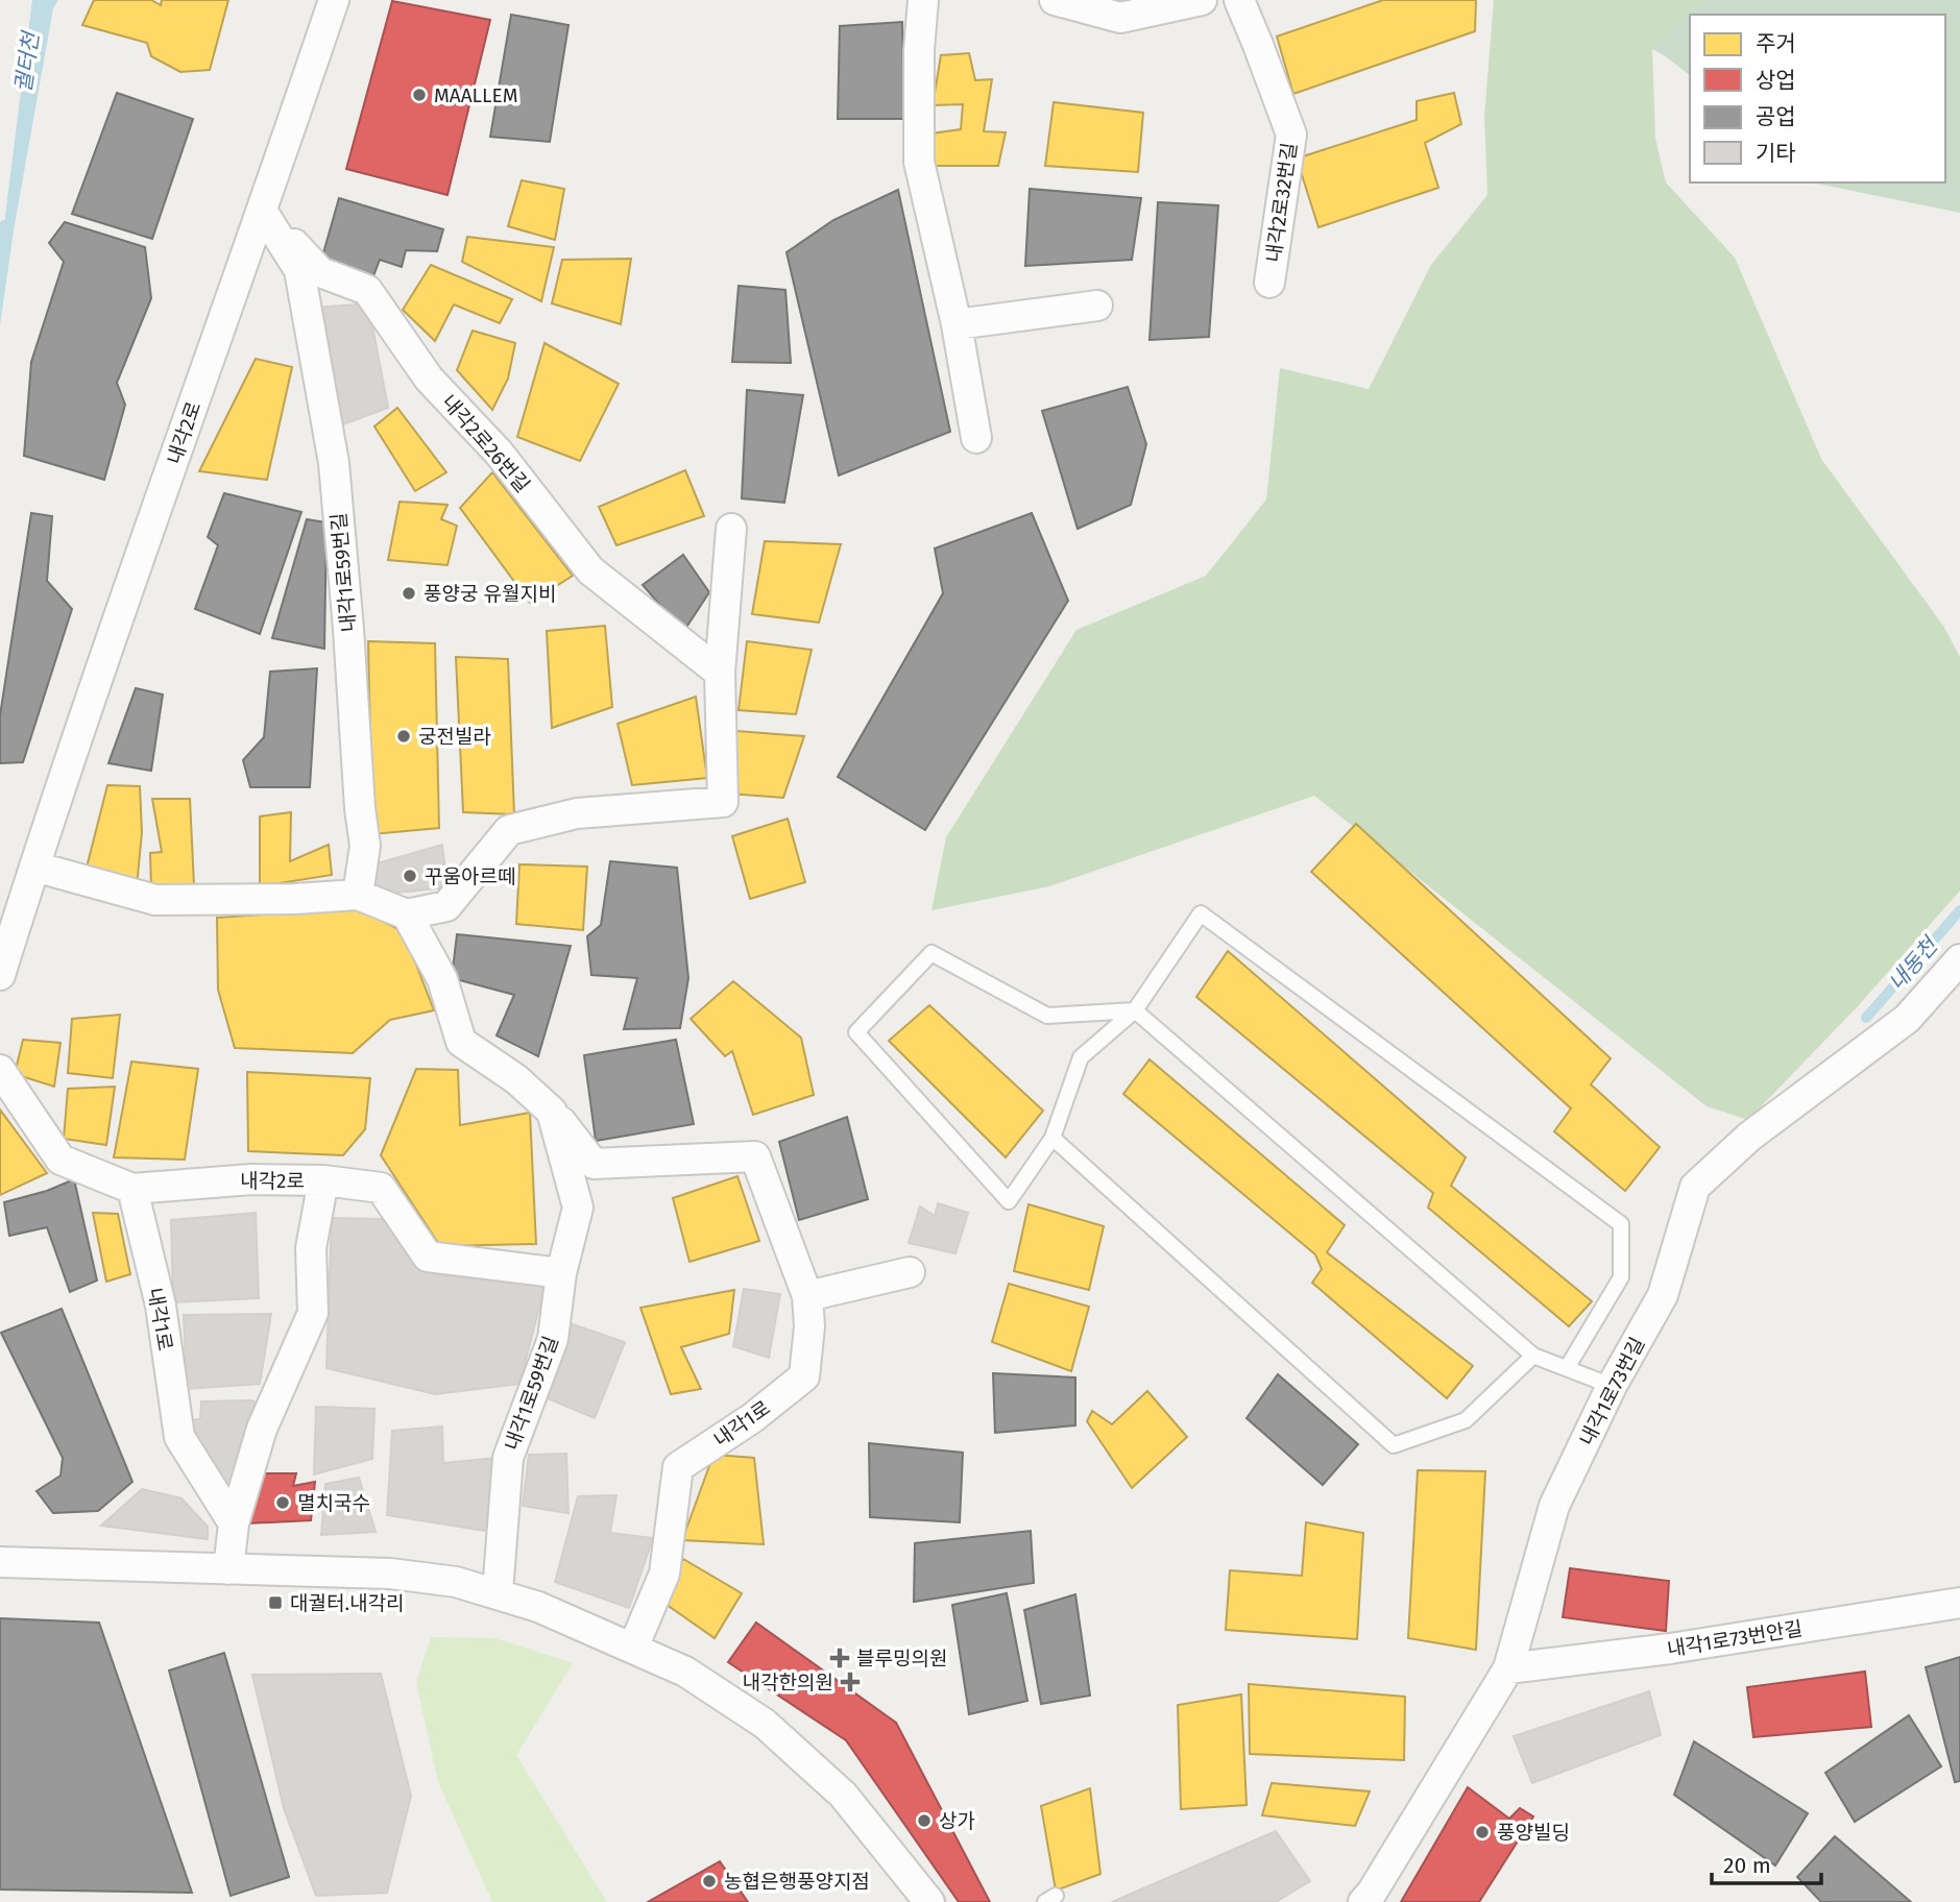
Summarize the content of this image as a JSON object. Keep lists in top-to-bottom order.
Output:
{
  "streets": {
    "street": [
      "내각2로32번길",
      "내각2로",
      "내각2로26번길",
      "내각1로59번길",
      "내각1로",
      "내각1로73번길",
      "내각1로73번안길"
    ]
  },
  "crossings": [
    ["내각2로", "내각2로26번길"],
    ["내각2로", "내각1로59번길"],
    ["내각2로", "내각1로"],
    ["내각2로26번길", "내각1로59번길"],
    ["내각1로73번길", "내각1로73번안길"]
  ],
  "water": ["궐터천", "내동천"],
  "places": {
    "other": [
      "MAALLEM",
      "풍양궁 유월지비",
      "궁전빌라",
      "꾸움아르떼",
      "멸치국수",
      "상가",
      "풍양빌딩",
      "농협은행풍양지점"
    ],
    "transit": ["대궐터.내각리"],
    "health": ["블루밍의원", "내각한의원"]
  },
  "legend": [
    "주거",
    "상업",
    "공업",
    "기타"
  ],
  "scale_bar": "20 m"
}
